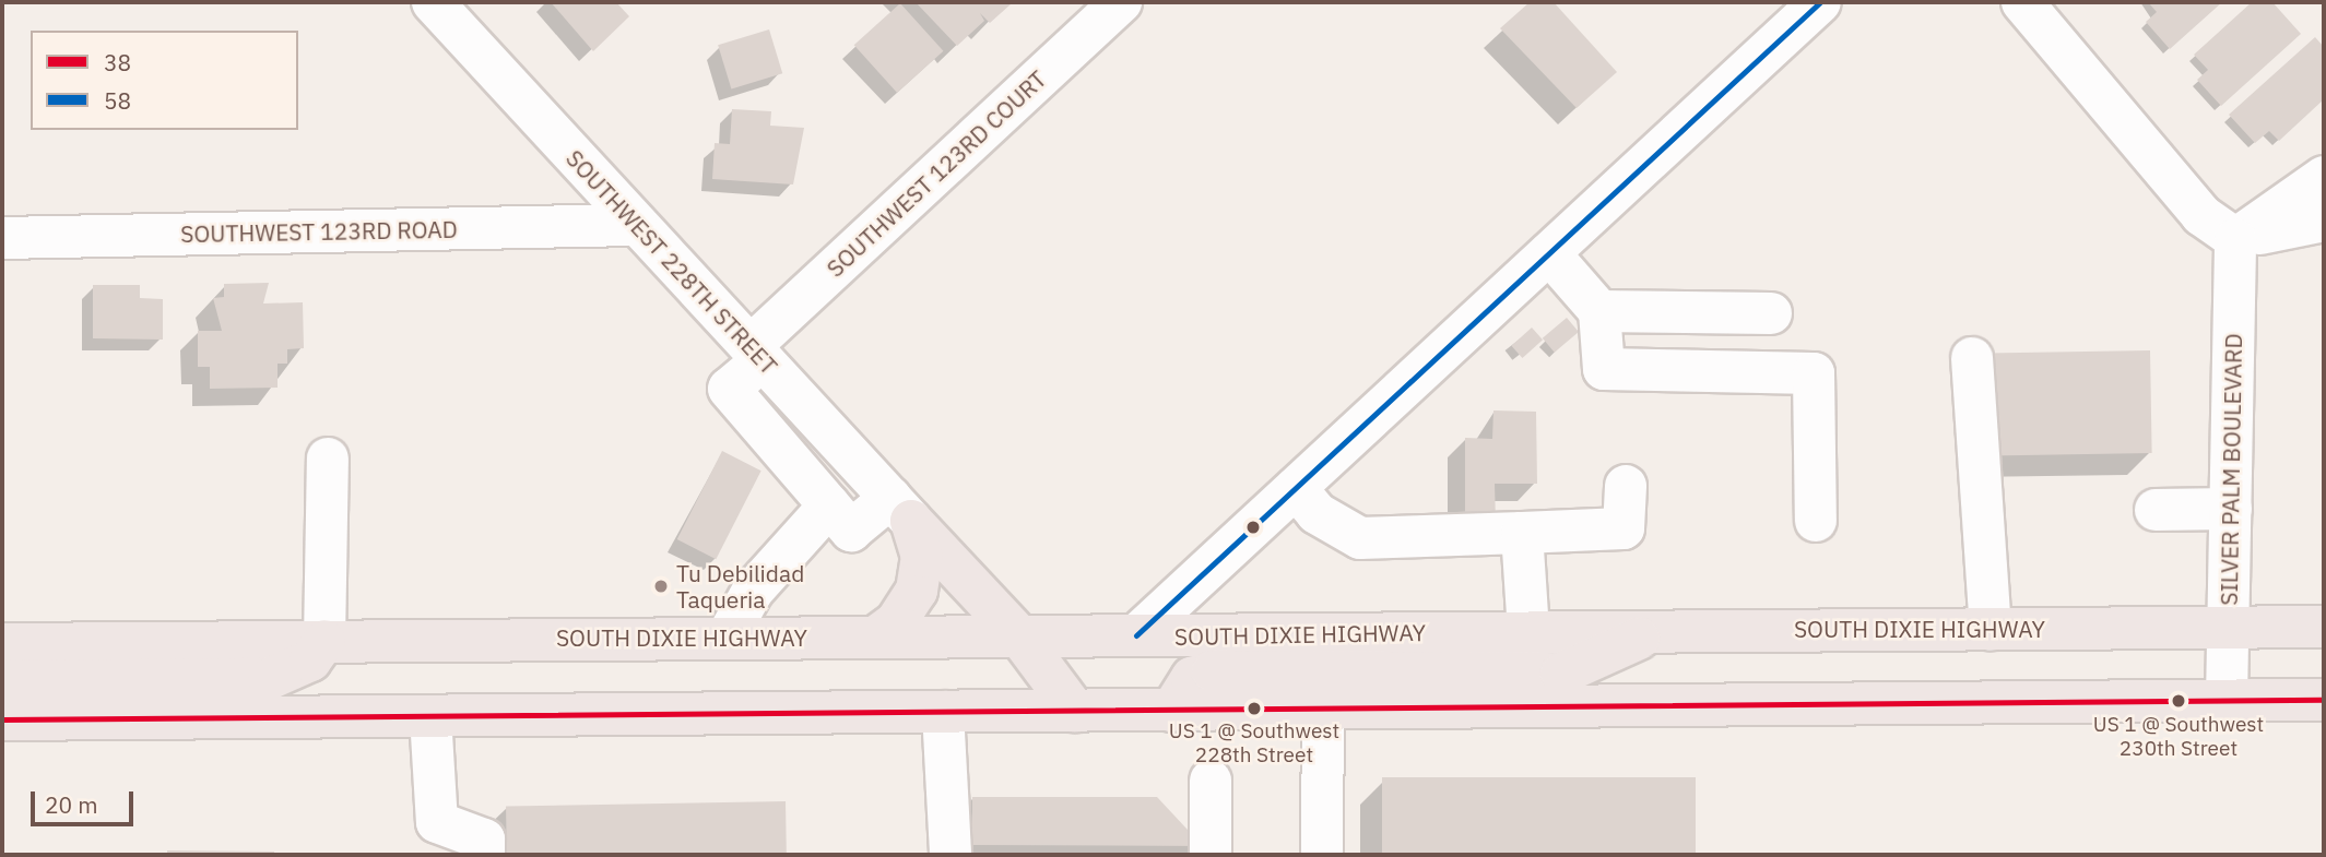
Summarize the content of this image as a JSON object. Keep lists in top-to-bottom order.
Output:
{
  "streets": {
    "highway": ["SOUTH DIXIE HIGHWAY"],
    "street": [
      "SOUTHWEST 123RD COURT",
      "SOUTHWEST 123RD ROAD",
      "SOUTHWEST 228TH STREET",
      "SILVER PALM BOULEVARD"
    ]
  },
  "crossings": [
    ["SOUTHWEST 123RD COURT", "SOUTHWEST 228TH STREET"],
    ["SOUTHWEST 123RD ROAD", "SOUTHWEST 228TH STREET"],
    ["SILVER PALM BOULEVARD", "SOUTH DIXIE HIGHWAY"]
  ],
  "places": ["Tu Debilidad Taqueria", "US 1 @ Southwest 230th Street", "US 1 @ Southwest 228th Street"],
  "lines": ["transit line 58", "transit line 38"],
  "legend": ["38", "58"],
  "scale_bar": "20 m"
}
